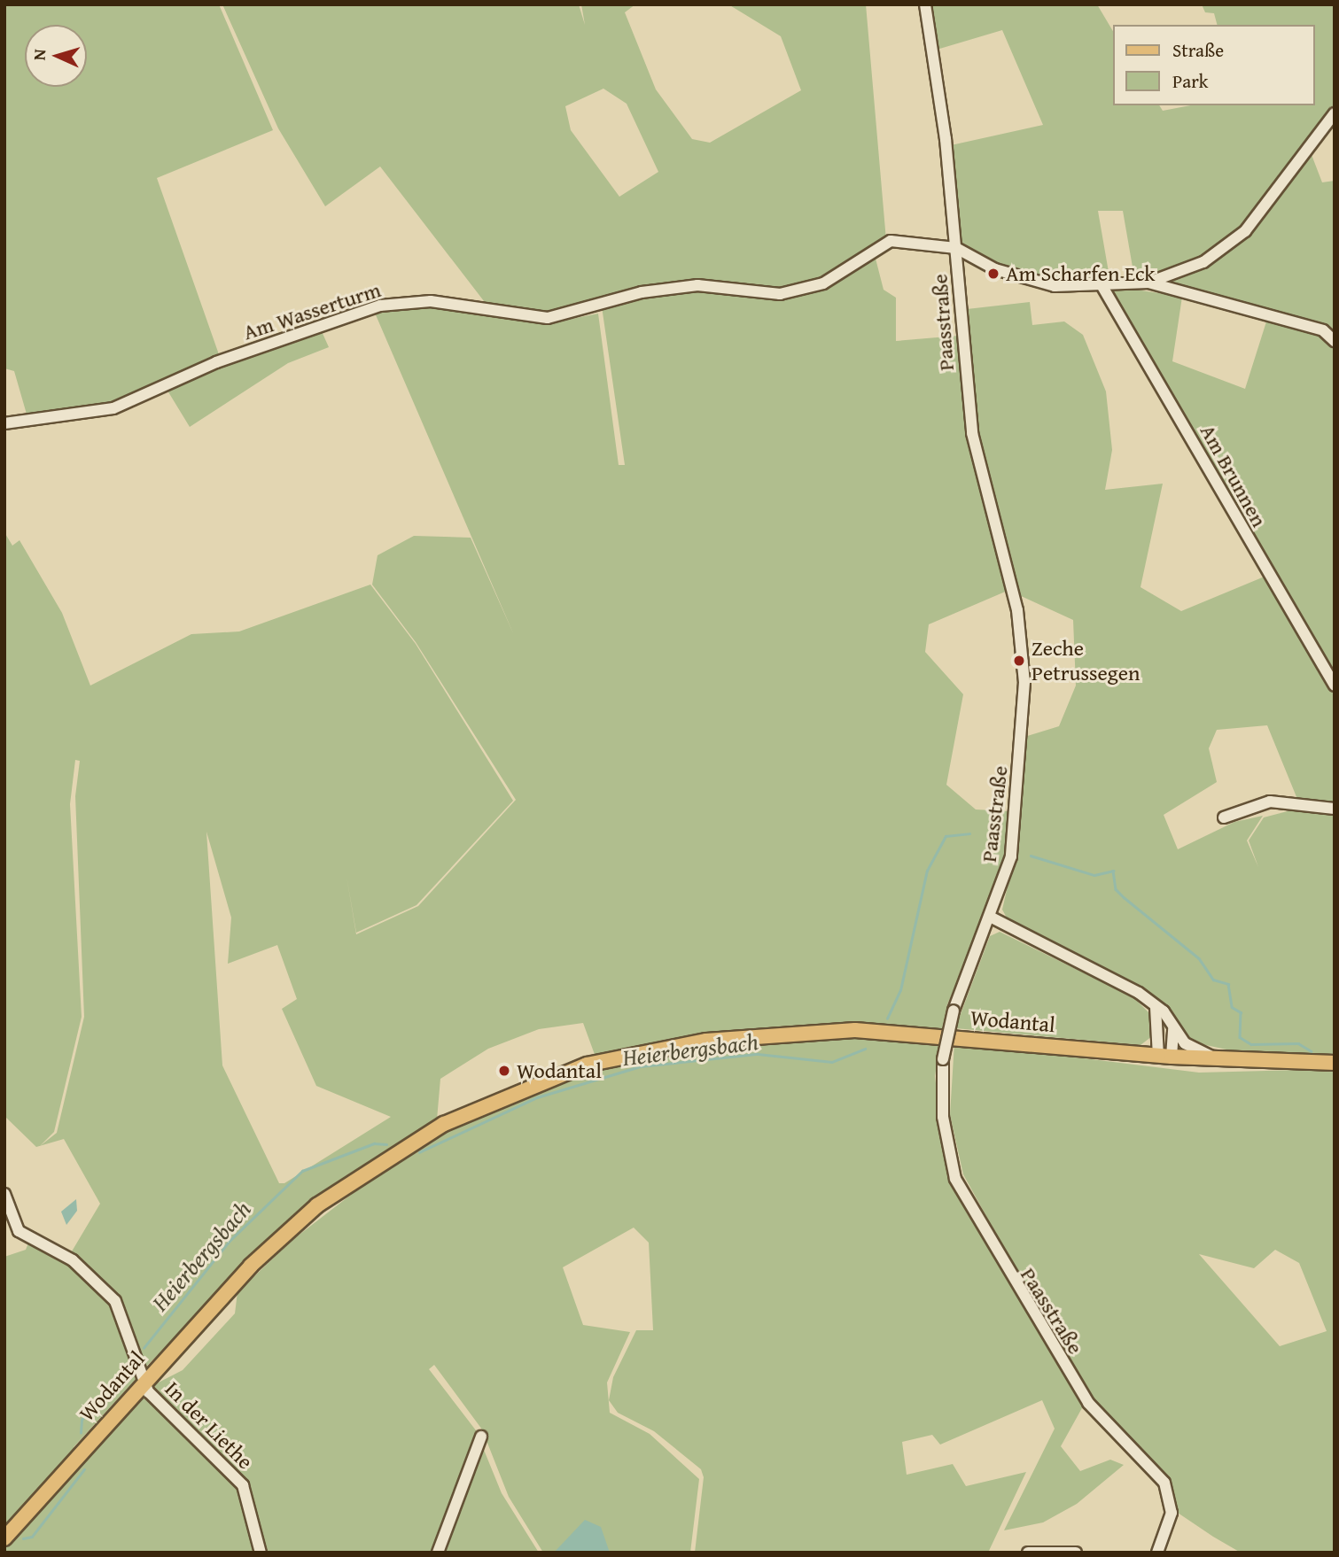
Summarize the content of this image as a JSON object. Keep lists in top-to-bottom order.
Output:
{
  "streets": {
    "main road": ["Wodantal"],
    "street": [
      "Am Wasserturm",
      "Paasstraße",
      "Am Brunnen",
      "In der Liethe"
    ]
  },
  "crossings": [
    ["Am Wasserturm", "Paasstraße"],
    ["Am Wasserturm", "Am Brunnen"],
    ["Paasstraße", "Wodantal"],
    ["Wodantal", "In der Liethe"]
  ],
  "water": ["Heierbergsbach"],
  "places": ["Am Scharfen Eck", "Zeche Petrussegen", "Wodantal"],
  "legend": ["Straße", "Park"],
  "north": "left"
}
